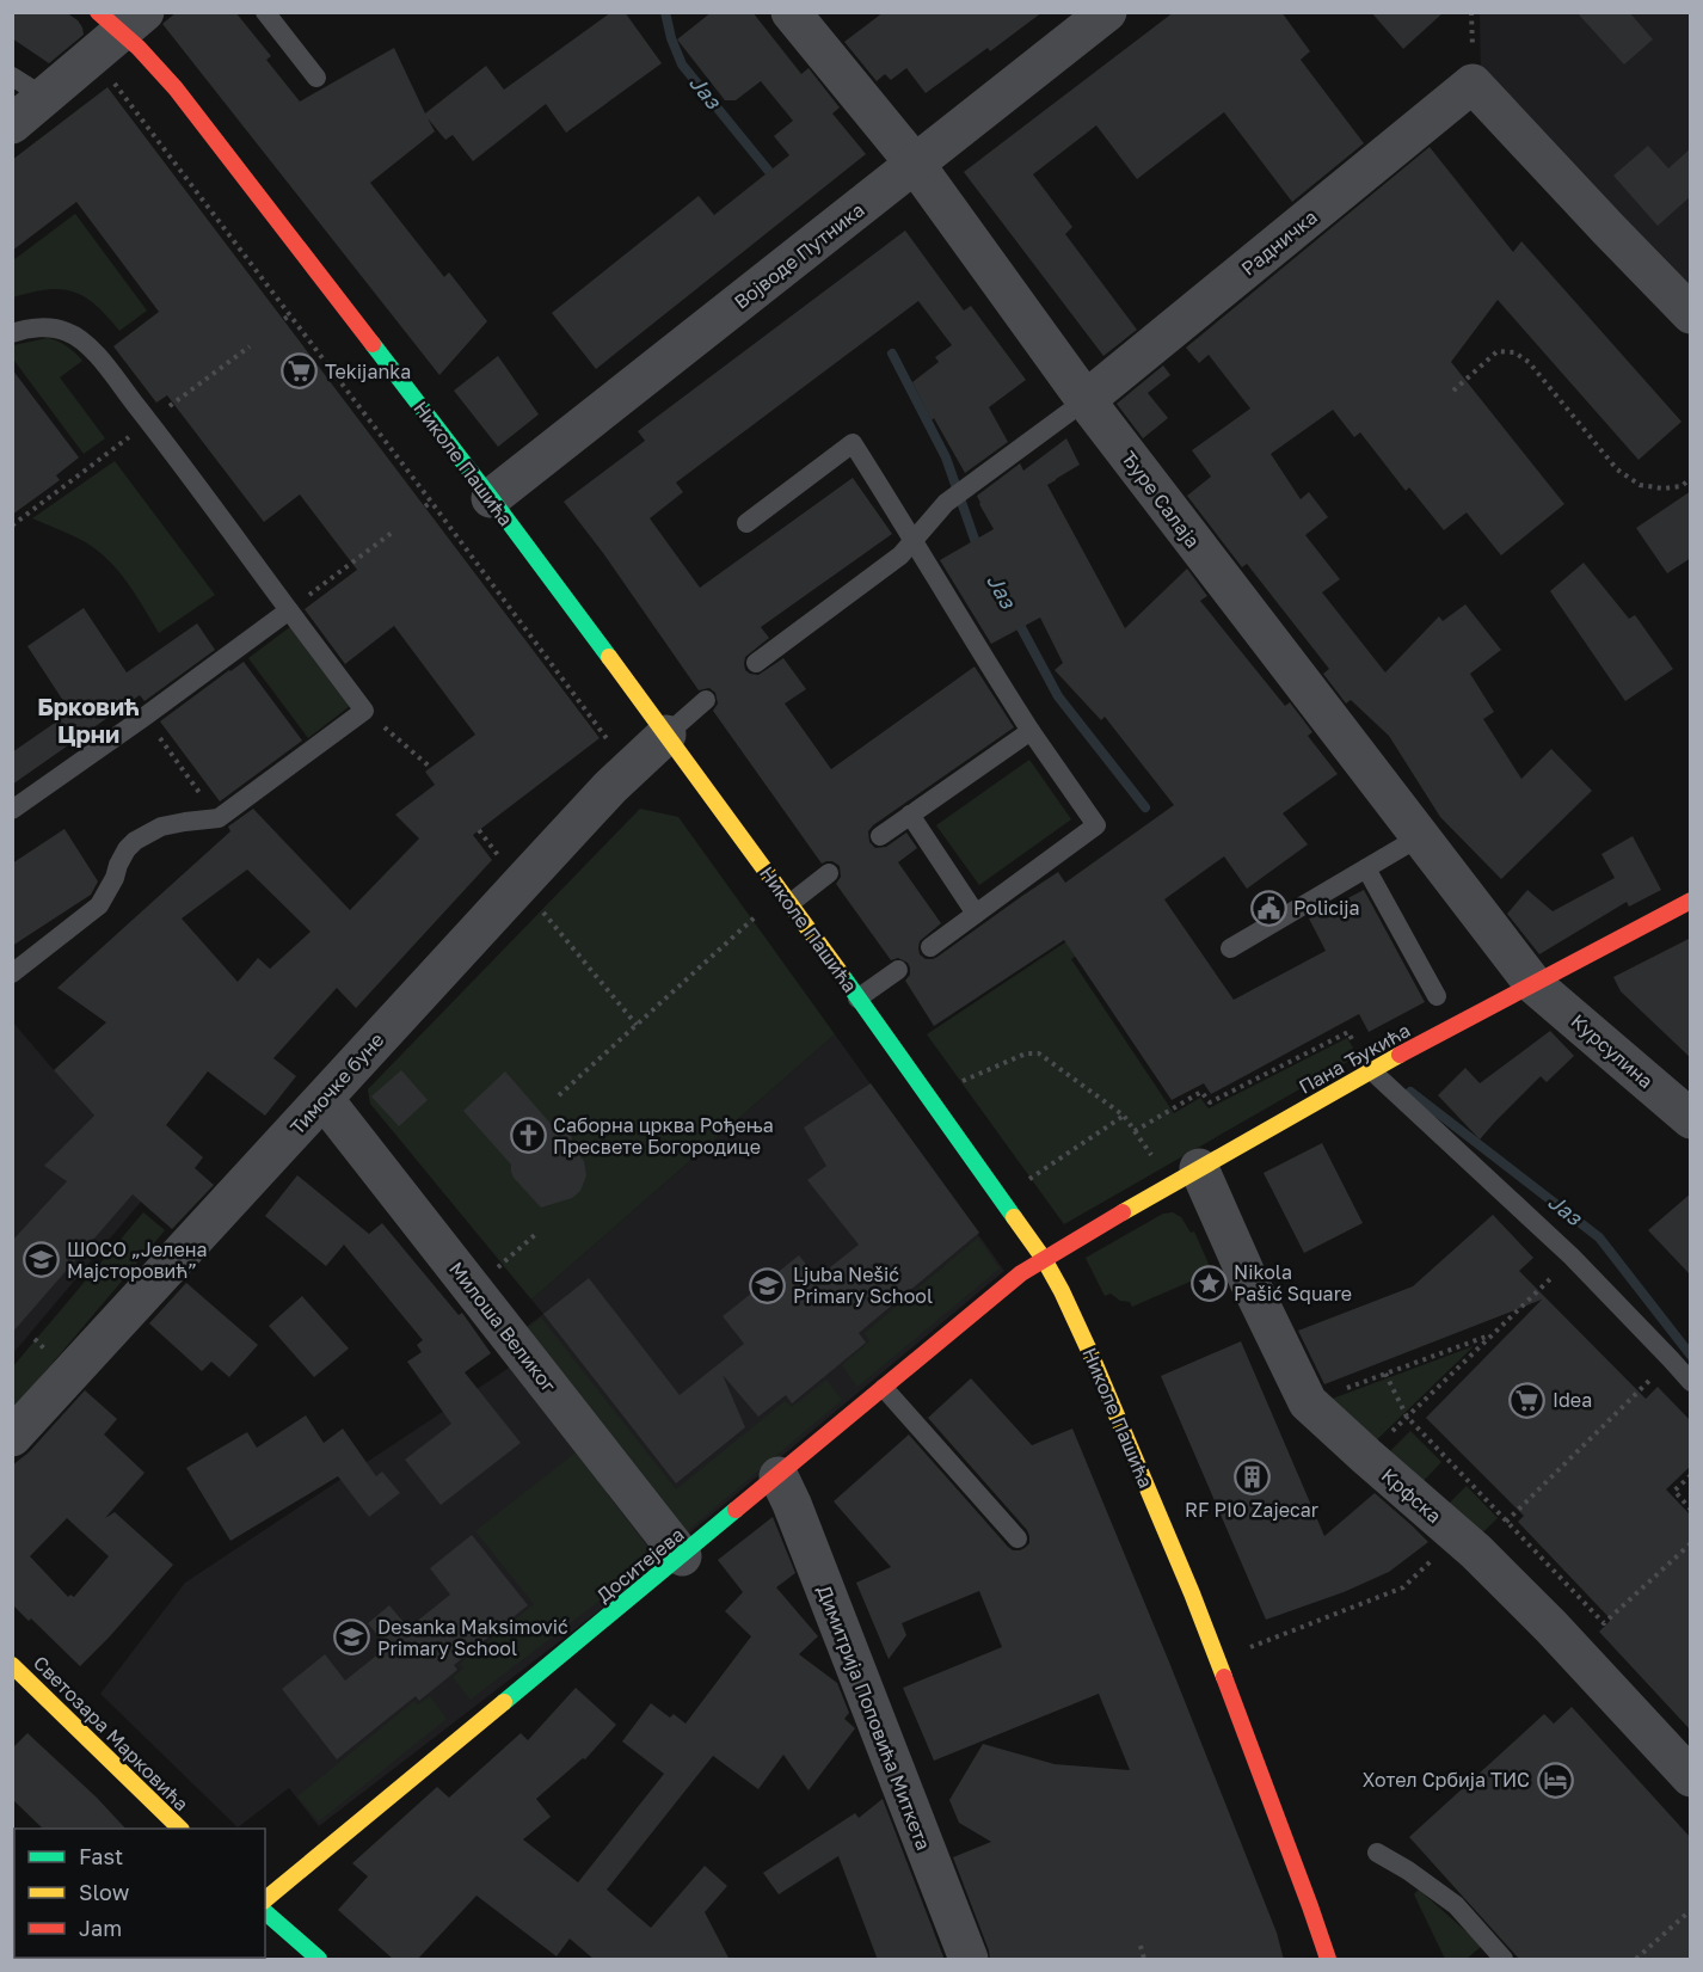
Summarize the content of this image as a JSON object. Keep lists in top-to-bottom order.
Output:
{
  "streets": {
    "street": [
      "Радничка",
      "Војводе Путника",
      "Николе Пашића",
      "Ђуре Салаја",
      "Курсулина",
      "Пана Ђукића",
      "Тимочке буне",
      "Милоша Великог",
      "Крфска",
      "Доситејева",
      "Димитрија Поповића Миткета",
      "Светозара Марковића"
    ]
  },
  "crossings": [
    ["Радничка", "Ђуре Салаја"],
    ["Војводе Путника", "Николе Пашића"],
    ["Војводе Путника", "Ђуре Салаја"],
    ["Николе Пашића", "Пана Ђукића"],
    ["Николе Пашића", "Тимочке буне"],
    ["Николе Пашића", "Доситејева"],
    ["Ђуре Салаја", "Курсулина"],
    ["Ђуре Салаја", "Пана Ђукића"],
    ["Курсулина", "Пана Ђукића"],
    ["Пана Ђукића", "Крфска"],
    ["Пана Ђукића", "Доситејева"],
    ["Тимочке буне", "Милоша Великог"],
    ["Милоша Великог", "Доситејева"],
    ["Доситејева", "Димитрија Поповића Миткета"]
  ],
  "districts": ["Брковић Црни"],
  "water": ["Јаз"],
  "places": {
    "supermarket": ["Tekijanka", "Idea"],
    "public building": ["Policija"],
    "church": ["Саборна црква Рођења Пресвете Богородице"],
    "school or university": ["ШОСО „Јелена Мајсторовић”", "Ljuba Nešić Primary School", "Desanka Maksimović Primary School"],
    "place": ["Nikola Pašić Square"],
    "building": ["RF PIO Zajecar"],
    "hotel": ["Хотел Србија ТИС"]
  },
  "legend": ["Fast", "Slow", "Jam"]
}
